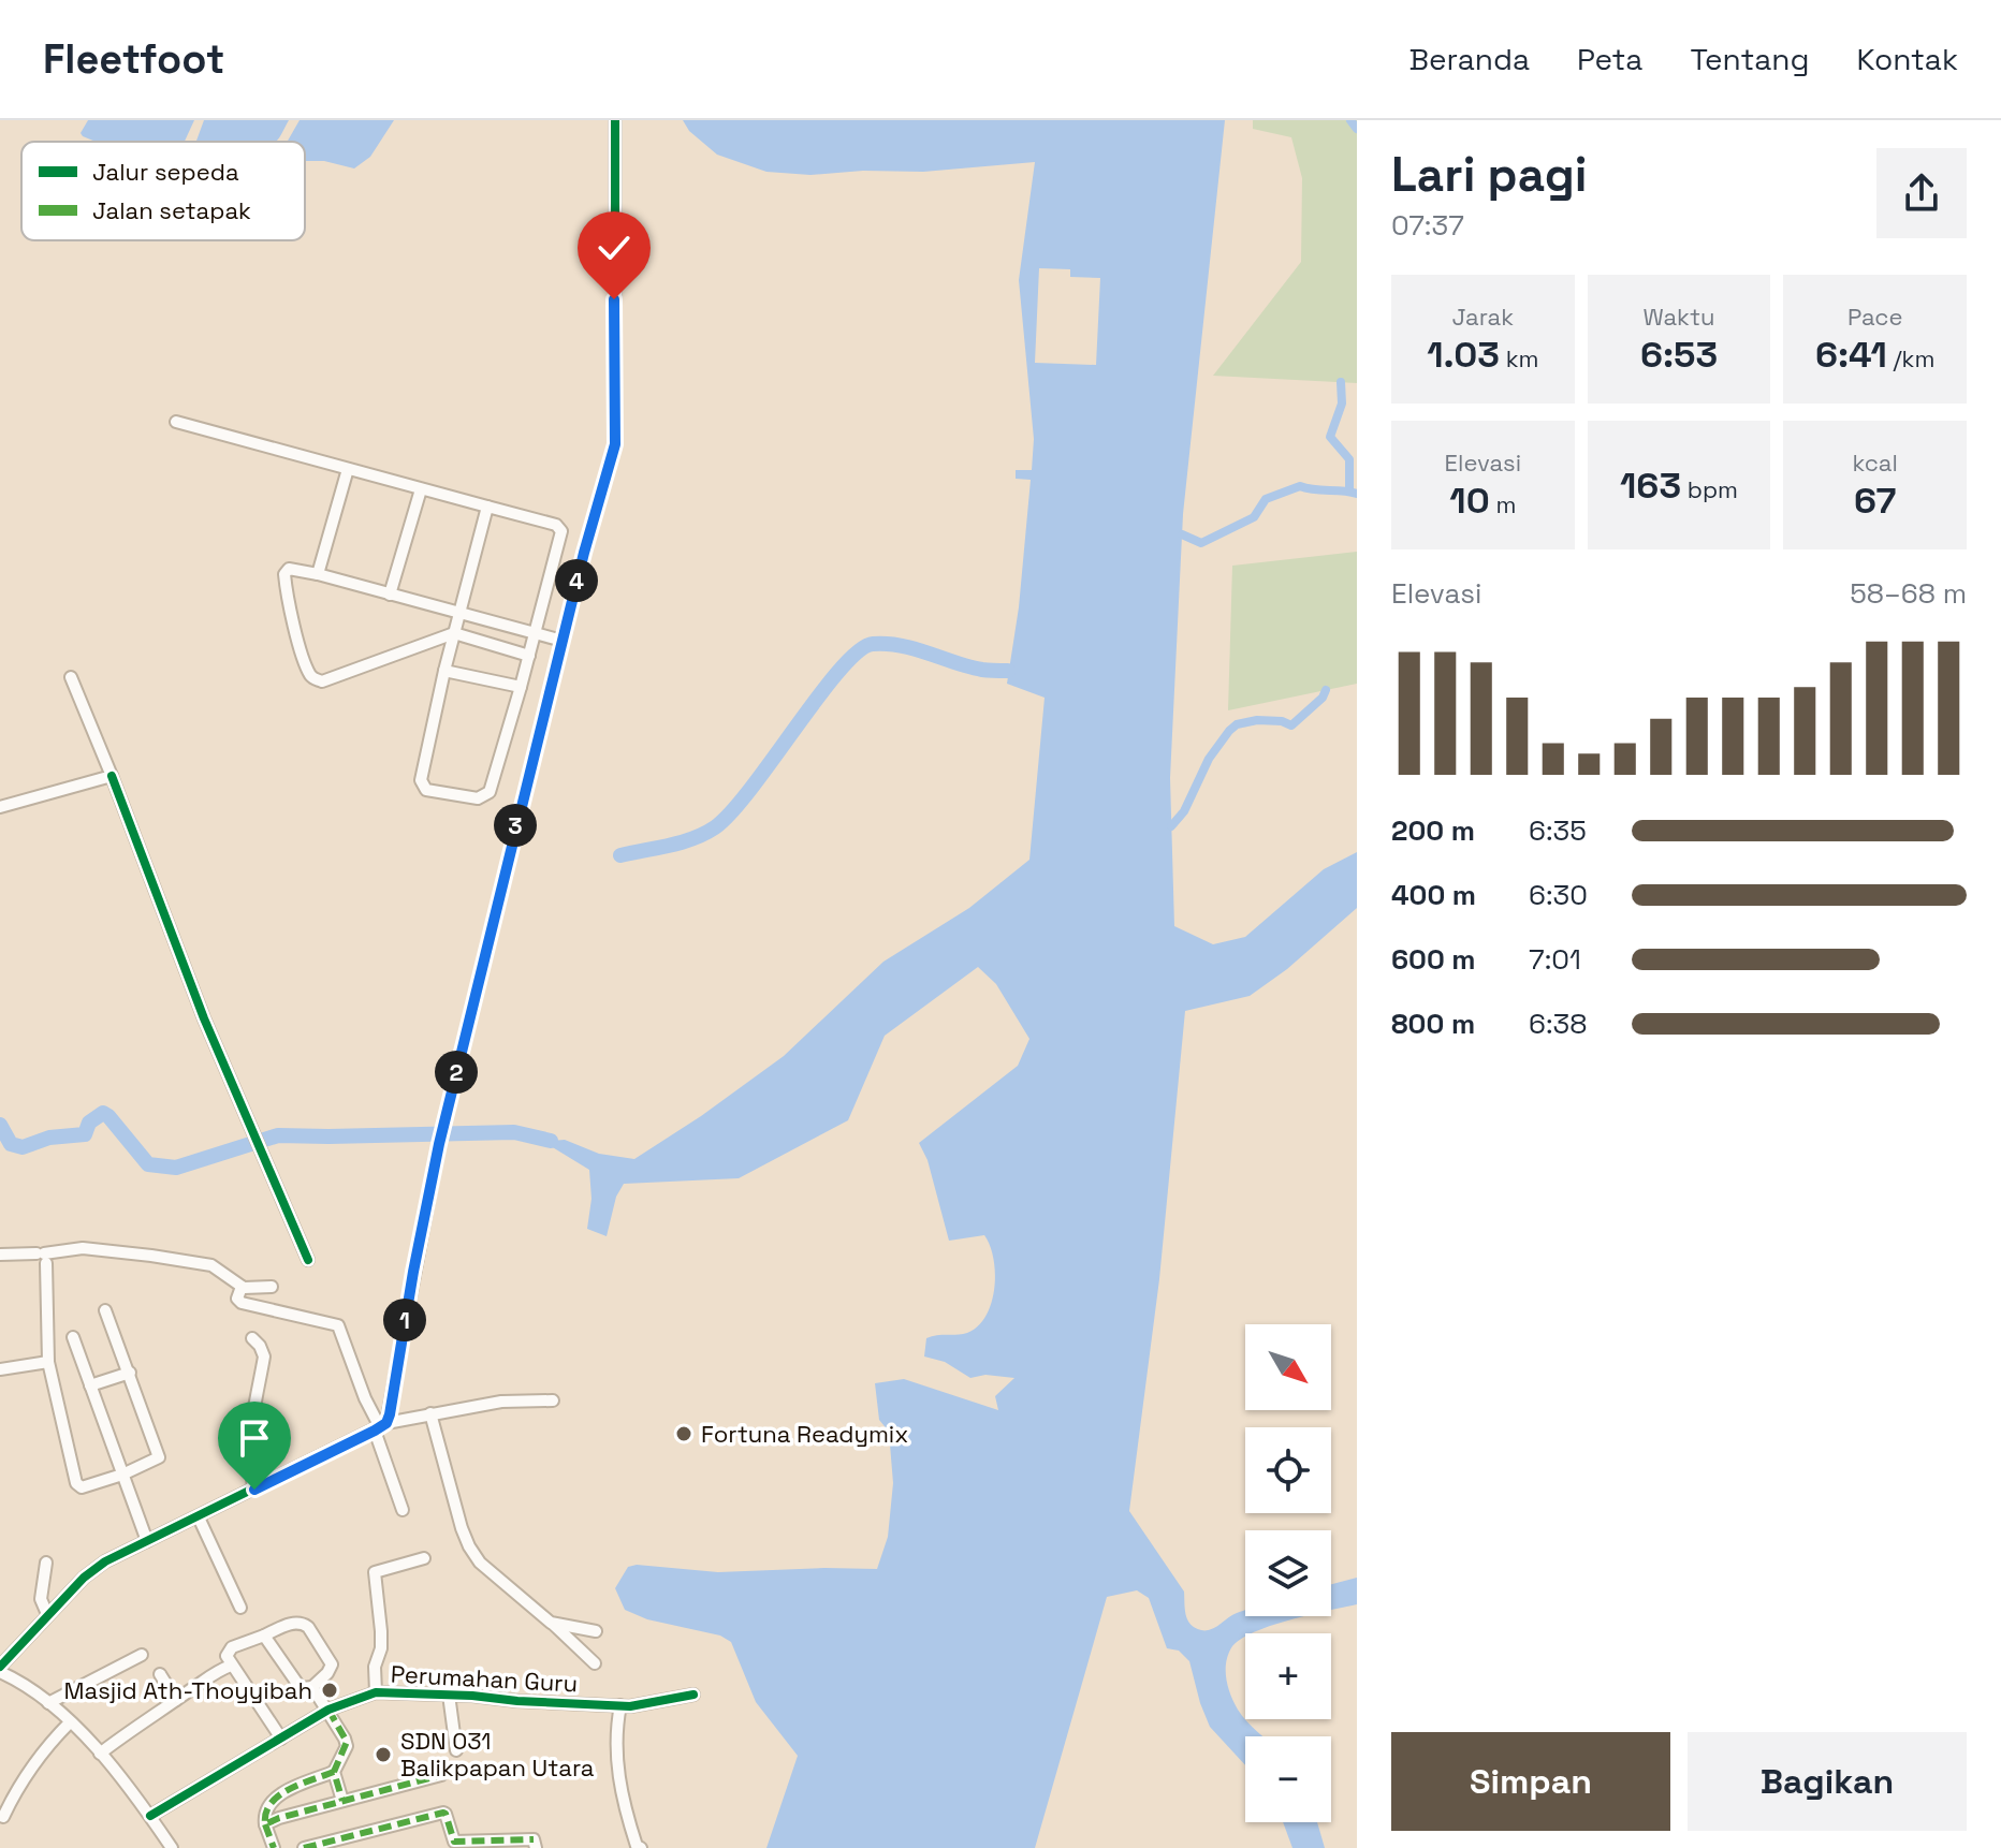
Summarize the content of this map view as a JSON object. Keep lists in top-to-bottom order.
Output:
{
  "streets": {
    "street": ["Perumahan Guru"]
  },
  "places": ["Fortuna Readymix", "Masjid Ath-Thoyyibah", "SDN 031 Balikpapan Utara"],
  "legend": ["Jalur sepeda", "Jalan setapak"],
  "north": "bottom right",
  "page": {
    "header": "Fleetfoot",
    "nav": [
      "Beranda",
      "Peta",
      "Tentang",
      "Kontak"
    ],
    "heading": ["Lari pagi", "07:37"],
    "stats": [
      ["Jarak", "1.03 km"],
      ["Waktu", "6:53"],
      ["Pace", "6:41 /km"],
      ["Elevasi", "10 m"],
      ["163 bpm"],
      ["kcal", "67"]
    ],
    "chart": ["Elevasi", "58–68 m"],
    "pins": [
      "4",
      "3",
      "2",
      "1"
    ],
    "list": [
      {
        "name": "200 m",
        "note": "6:35"
      },
      {
        "name": "400 m",
        "note": "6:30"
      },
      {
        "name": "600 m",
        "note": "7:01"
      },
      {
        "name": "800 m",
        "note": "6:38"
      }
    ],
    "map_buttons": ["+", "−"],
    "buttons": ["Simpan", "Bagikan"]
  }
}
